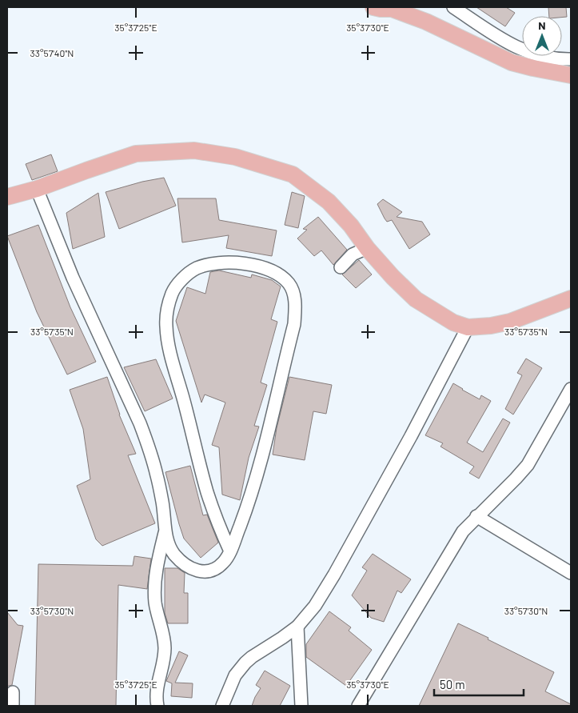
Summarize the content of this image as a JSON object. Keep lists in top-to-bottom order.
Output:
{
  "scale_bar": "50 m",
  "north": "top",
  "coordinates": [
    "35°37'25\"E",
    "35°37'30\"E",
    "33°57'40\"N",
    "33°57'35\"N",
    "33°57'30\"N"
  ]
}
